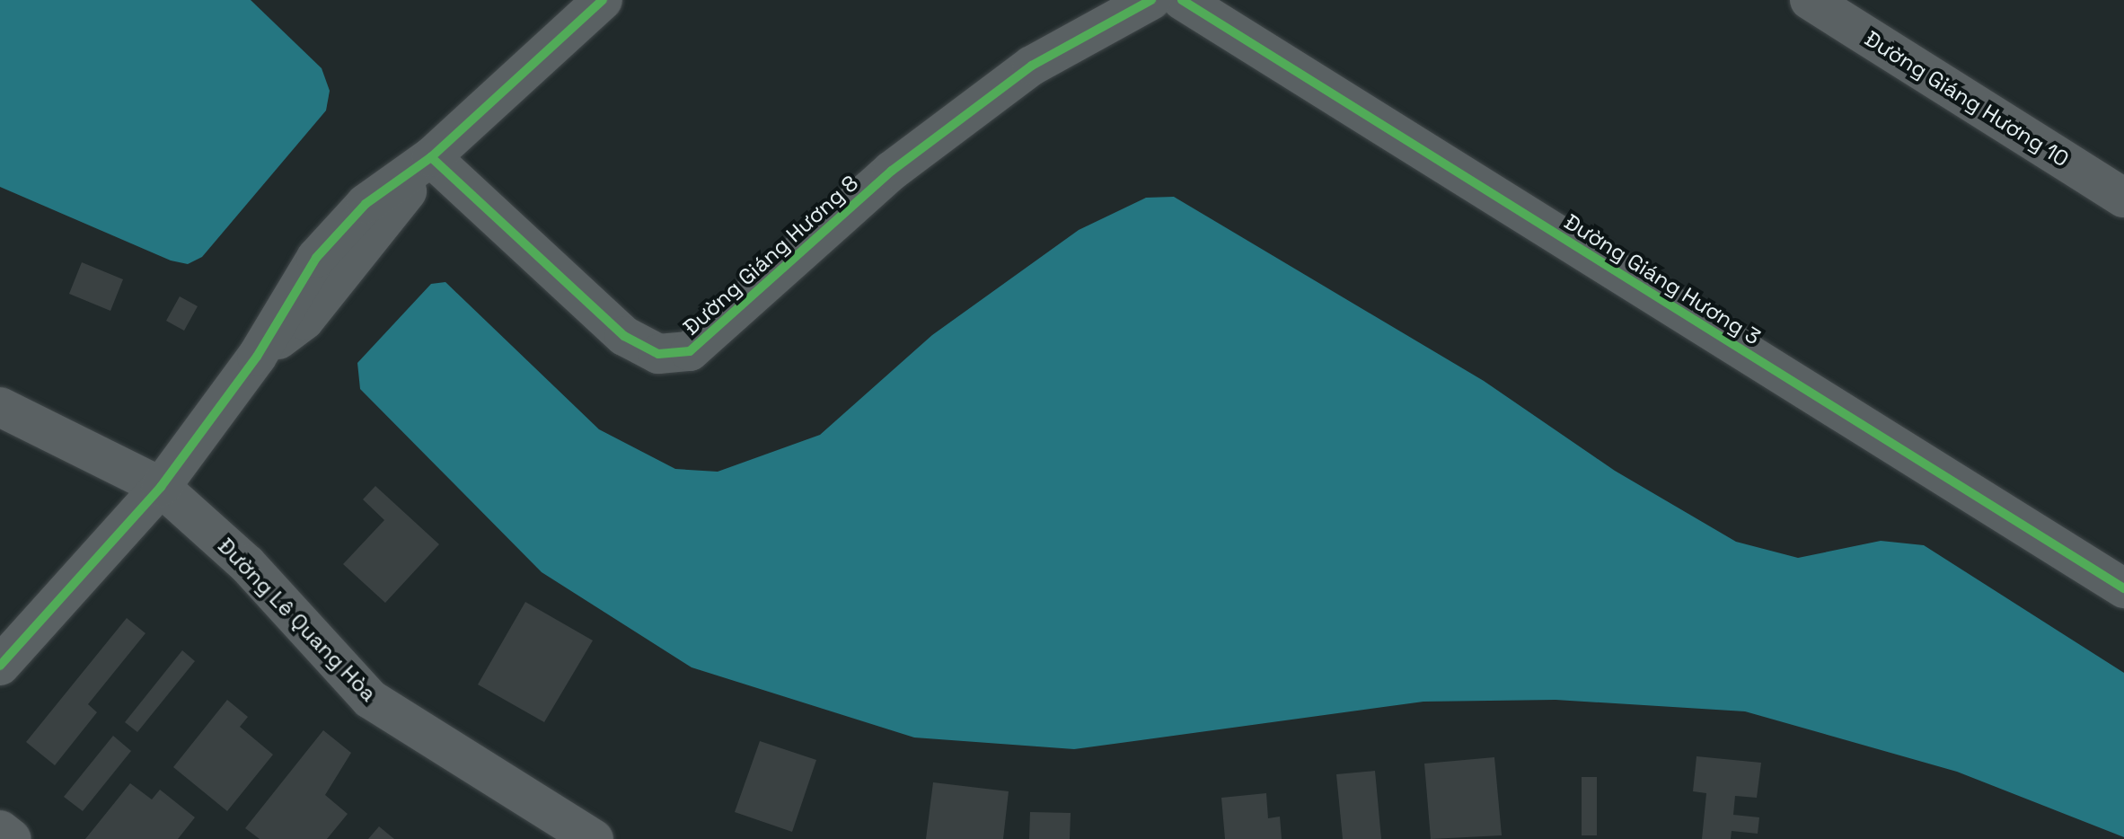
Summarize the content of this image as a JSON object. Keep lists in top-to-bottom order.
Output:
{
  "streets": {
    "street": [
      "Đường Giáng Hương 10",
      "Đường Giáng Hương 8",
      "Đường Giáng Hương 3",
      "Đường Lê Quang Hòa"
    ]
  }
}
